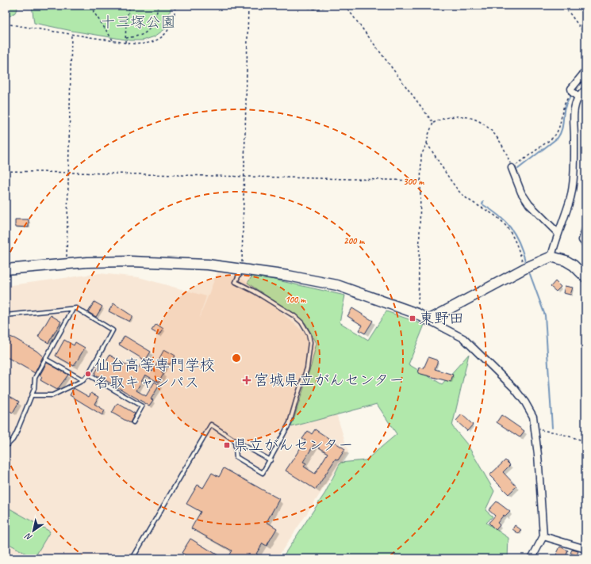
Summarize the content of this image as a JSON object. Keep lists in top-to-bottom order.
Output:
{
  "parks": ["十三塚公園"],
  "places": {
    "transit": ["東野田", "県立がんセンター"],
    "other": ["仙台高等専門学校 名取キャンパス"],
    "health": ["宮城県立がんセンター"]
  },
  "north": "bottom left",
  "rings": ["300 m", "200 m", "100 m"]
}
